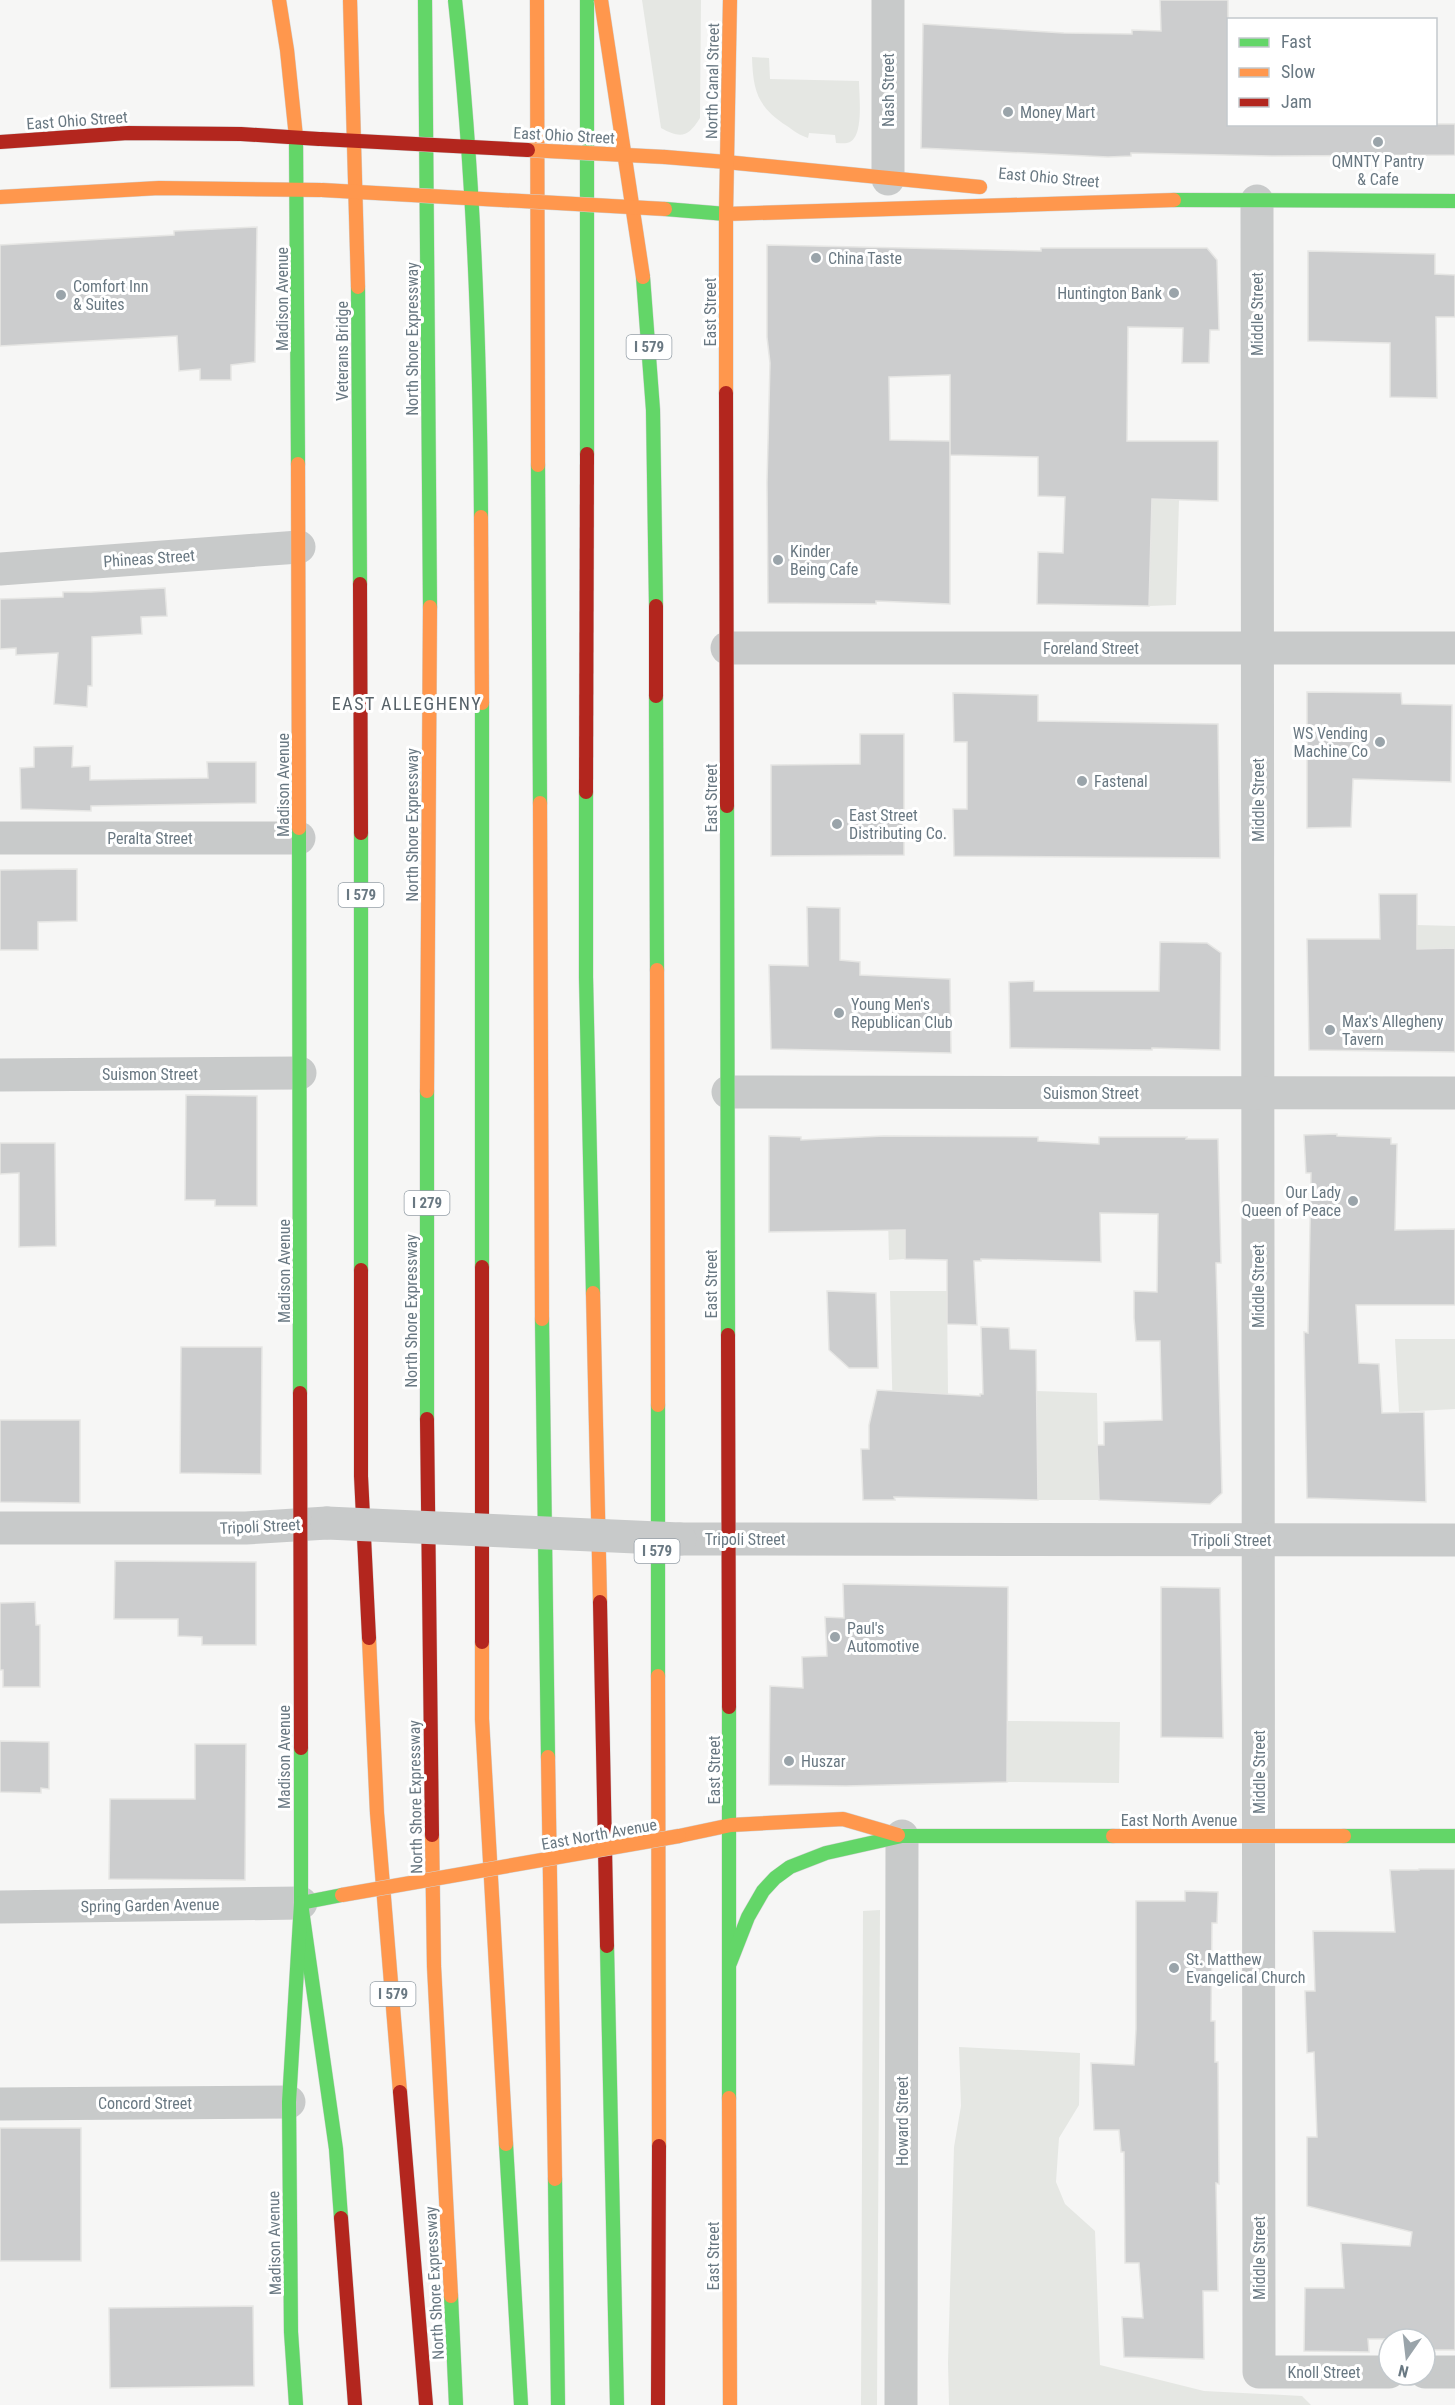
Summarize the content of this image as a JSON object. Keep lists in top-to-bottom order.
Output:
{
  "streets": {
    "main road": [
      "North Canal Street",
      "East Ohio Street",
      "Madison Avenue",
      "East Street",
      "North Shore Expressway",
      "I 579",
      "Veterans Bridge",
      "I 279",
      "East North Avenue"
    ],
    "street": [
      "Nash Street",
      "Middle Street",
      "Phineas Street",
      "Foreland Street",
      "Peralta Street",
      "Suismon Street",
      "Tripoli Street",
      "Spring Garden Avenue",
      "Concord Street",
      "Howard Street",
      "Knoll Street"
    ]
  },
  "crossings": [
    ["North Canal Street", "East Ohio Street"],
    ["North Canal Street", "East Street"],
    ["Nash Street", "East Ohio Street"],
    ["East Ohio Street", "Madison Avenue"],
    ["East Ohio Street", "East Street"],
    ["East Ohio Street", "Middle Street"],
    ["Madison Avenue", "Phineas Street"],
    ["Madison Avenue", "Peralta Street"],
    ["Madison Avenue", "Suismon Street"],
    ["Madison Avenue", "Tripoli Street"],
    ["Madison Avenue", "East North Avenue"],
    ["Madison Avenue", "Spring Garden Avenue"],
    ["Madison Avenue", "Concord Street"],
    ["East Street", "Foreland Street"],
    ["East Street", "Suismon Street"],
    ["East Street", "Tripoli Street"],
    ["East Street", "East North Avenue"],
    ["Middle Street", "Foreland Street"],
    ["Middle Street", "Suismon Street"],
    ["Middle Street", "Tripoli Street"],
    ["Middle Street", "East North Avenue"],
    ["Middle Street", "Knoll Street"],
    ["East North Avenue", "Spring Garden Avenue"],
    ["East North Avenue", "Howard Street"]
  ],
  "districts": ["EAST ALLEGHENY"],
  "places": [
    "Money Mart",
    "QMNTY Pantry & Cafe",
    "China Taste",
    "Huntington Bank",
    "Comfort Inn & Suites",
    "Kinder Being Cafe",
    "WS Vending Machine Co",
    "Fastenal",
    "East Street Distributing Co.",
    "Young Men's Republican Club",
    "Max's Allegheny Tavern",
    "Our Lady Queen of Peace",
    "Paul's Automotive",
    "Huszar",
    "St. Matthew Evangelical Church"
  ],
  "legend": ["Fast", "Slow", "Jam"],
  "north": "bottom"
}
